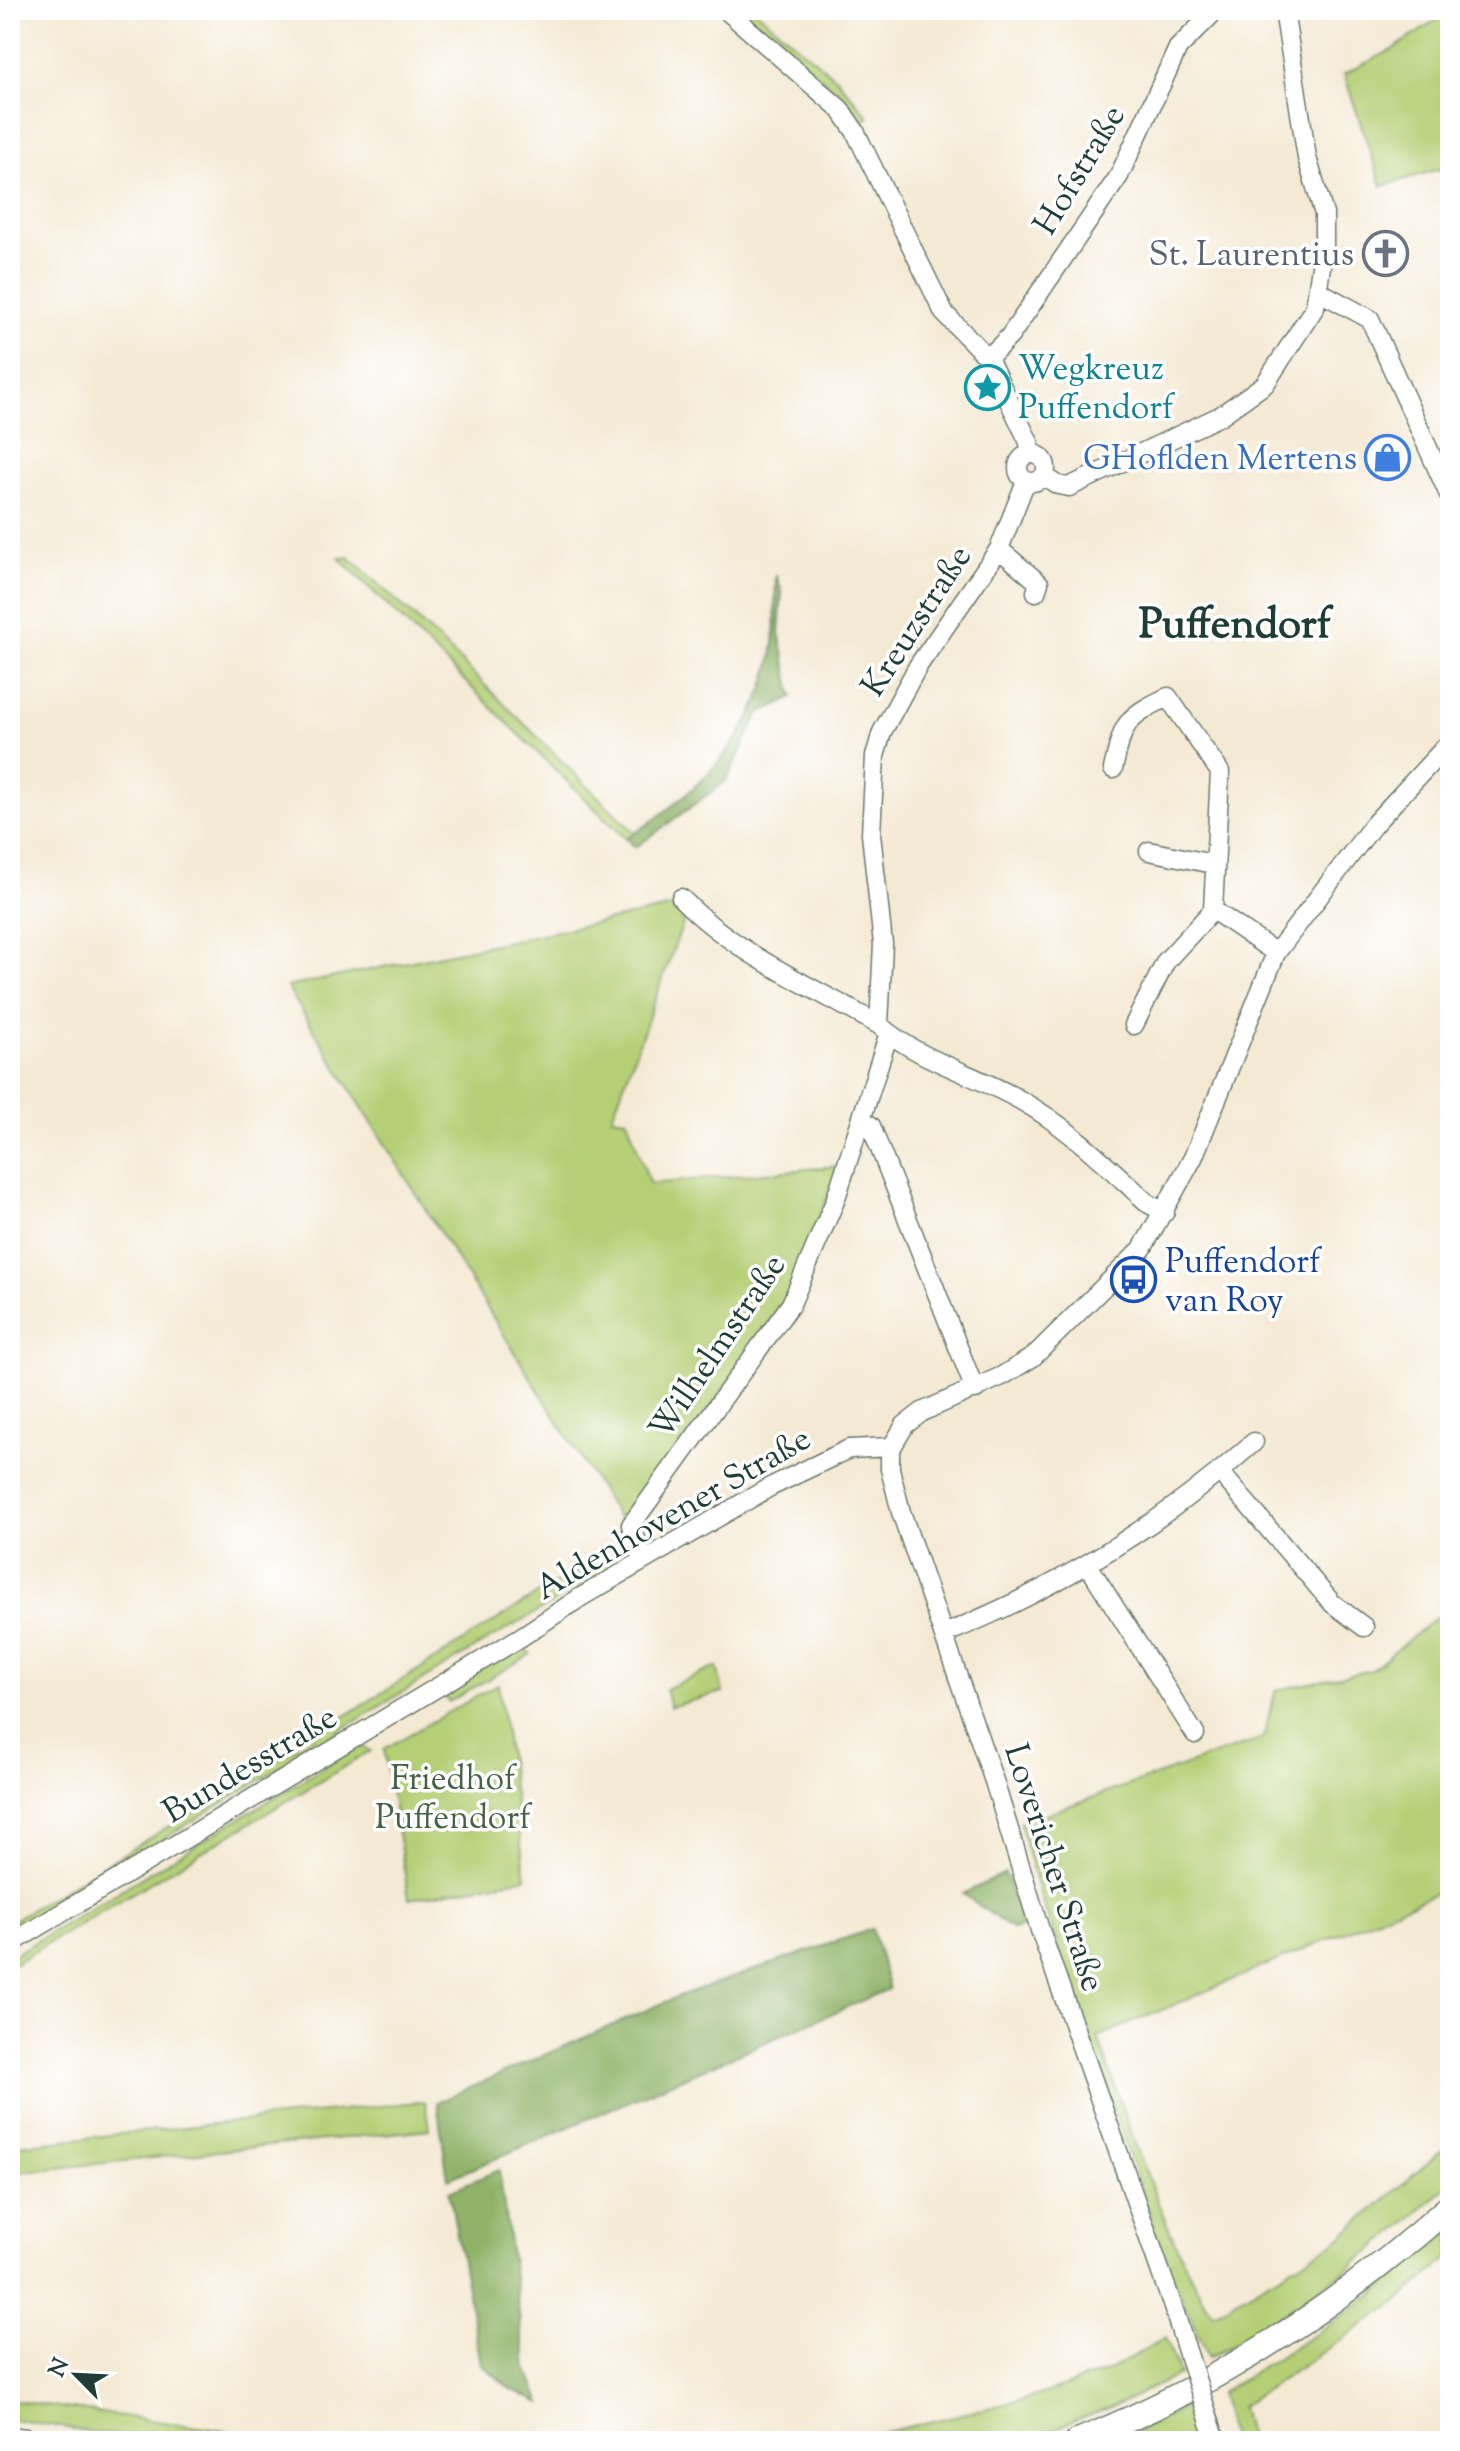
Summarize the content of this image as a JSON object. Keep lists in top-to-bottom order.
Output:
{
  "streets": {
    "street": [
      "Hofstraße",
      "Kreuzstraße",
      "Wilhelmstraße",
      "Aldenhovener Straße",
      "Bundesstraße",
      "Lovericher Straße"
    ]
  },
  "crossings": [
    ["Kreuzstraße", "Wilhelmstraße"],
    ["Wilhelmstraße", "Aldenhovener Straße"],
    ["Aldenhovener Straße", "Bundesstraße"],
    ["Aldenhovener Straße", "Lovericher Straße"]
  ],
  "districts": ["Puffendorf"],
  "parks": ["Friedhof Puffendorf"],
  "places": {
    "church": ["St. Laurentius"],
    "place": ["Wegkreuz Puffendorf"],
    "shop": ["GHoflden Mertens"],
    "bus stop": ["Puffendorf van Roy"]
  },
  "north": "top left"
}
